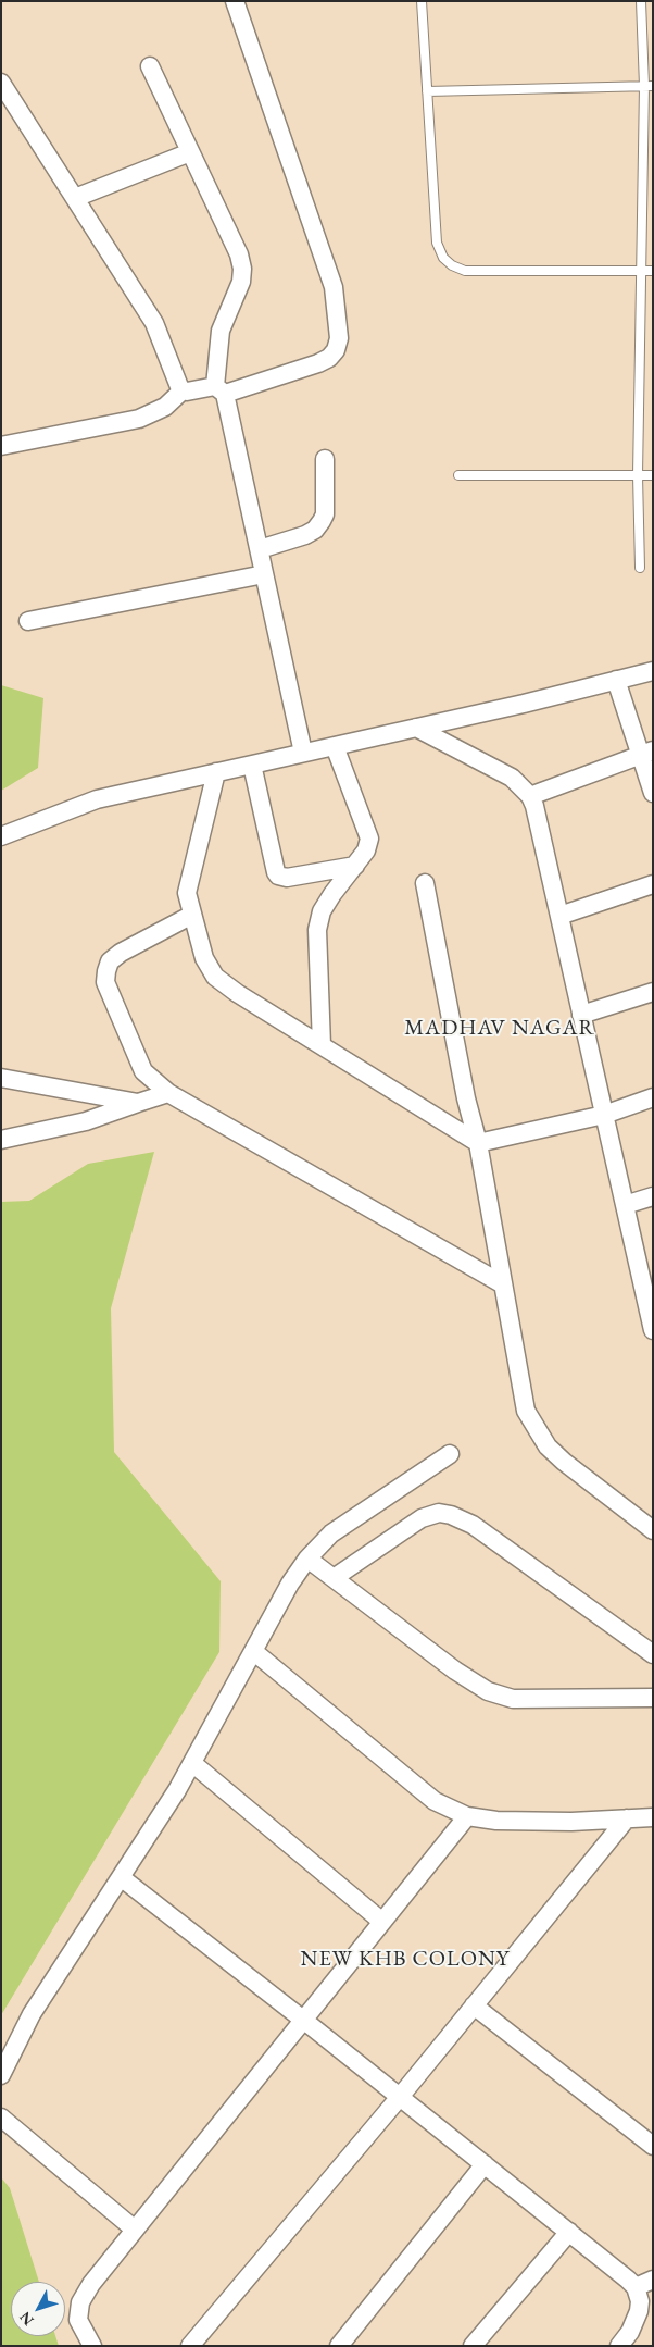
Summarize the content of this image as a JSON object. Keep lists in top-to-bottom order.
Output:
{
  "districts": ["MADHAV NAGAR", "NEW KHB COLONY"],
  "north": "bottom left"
}
